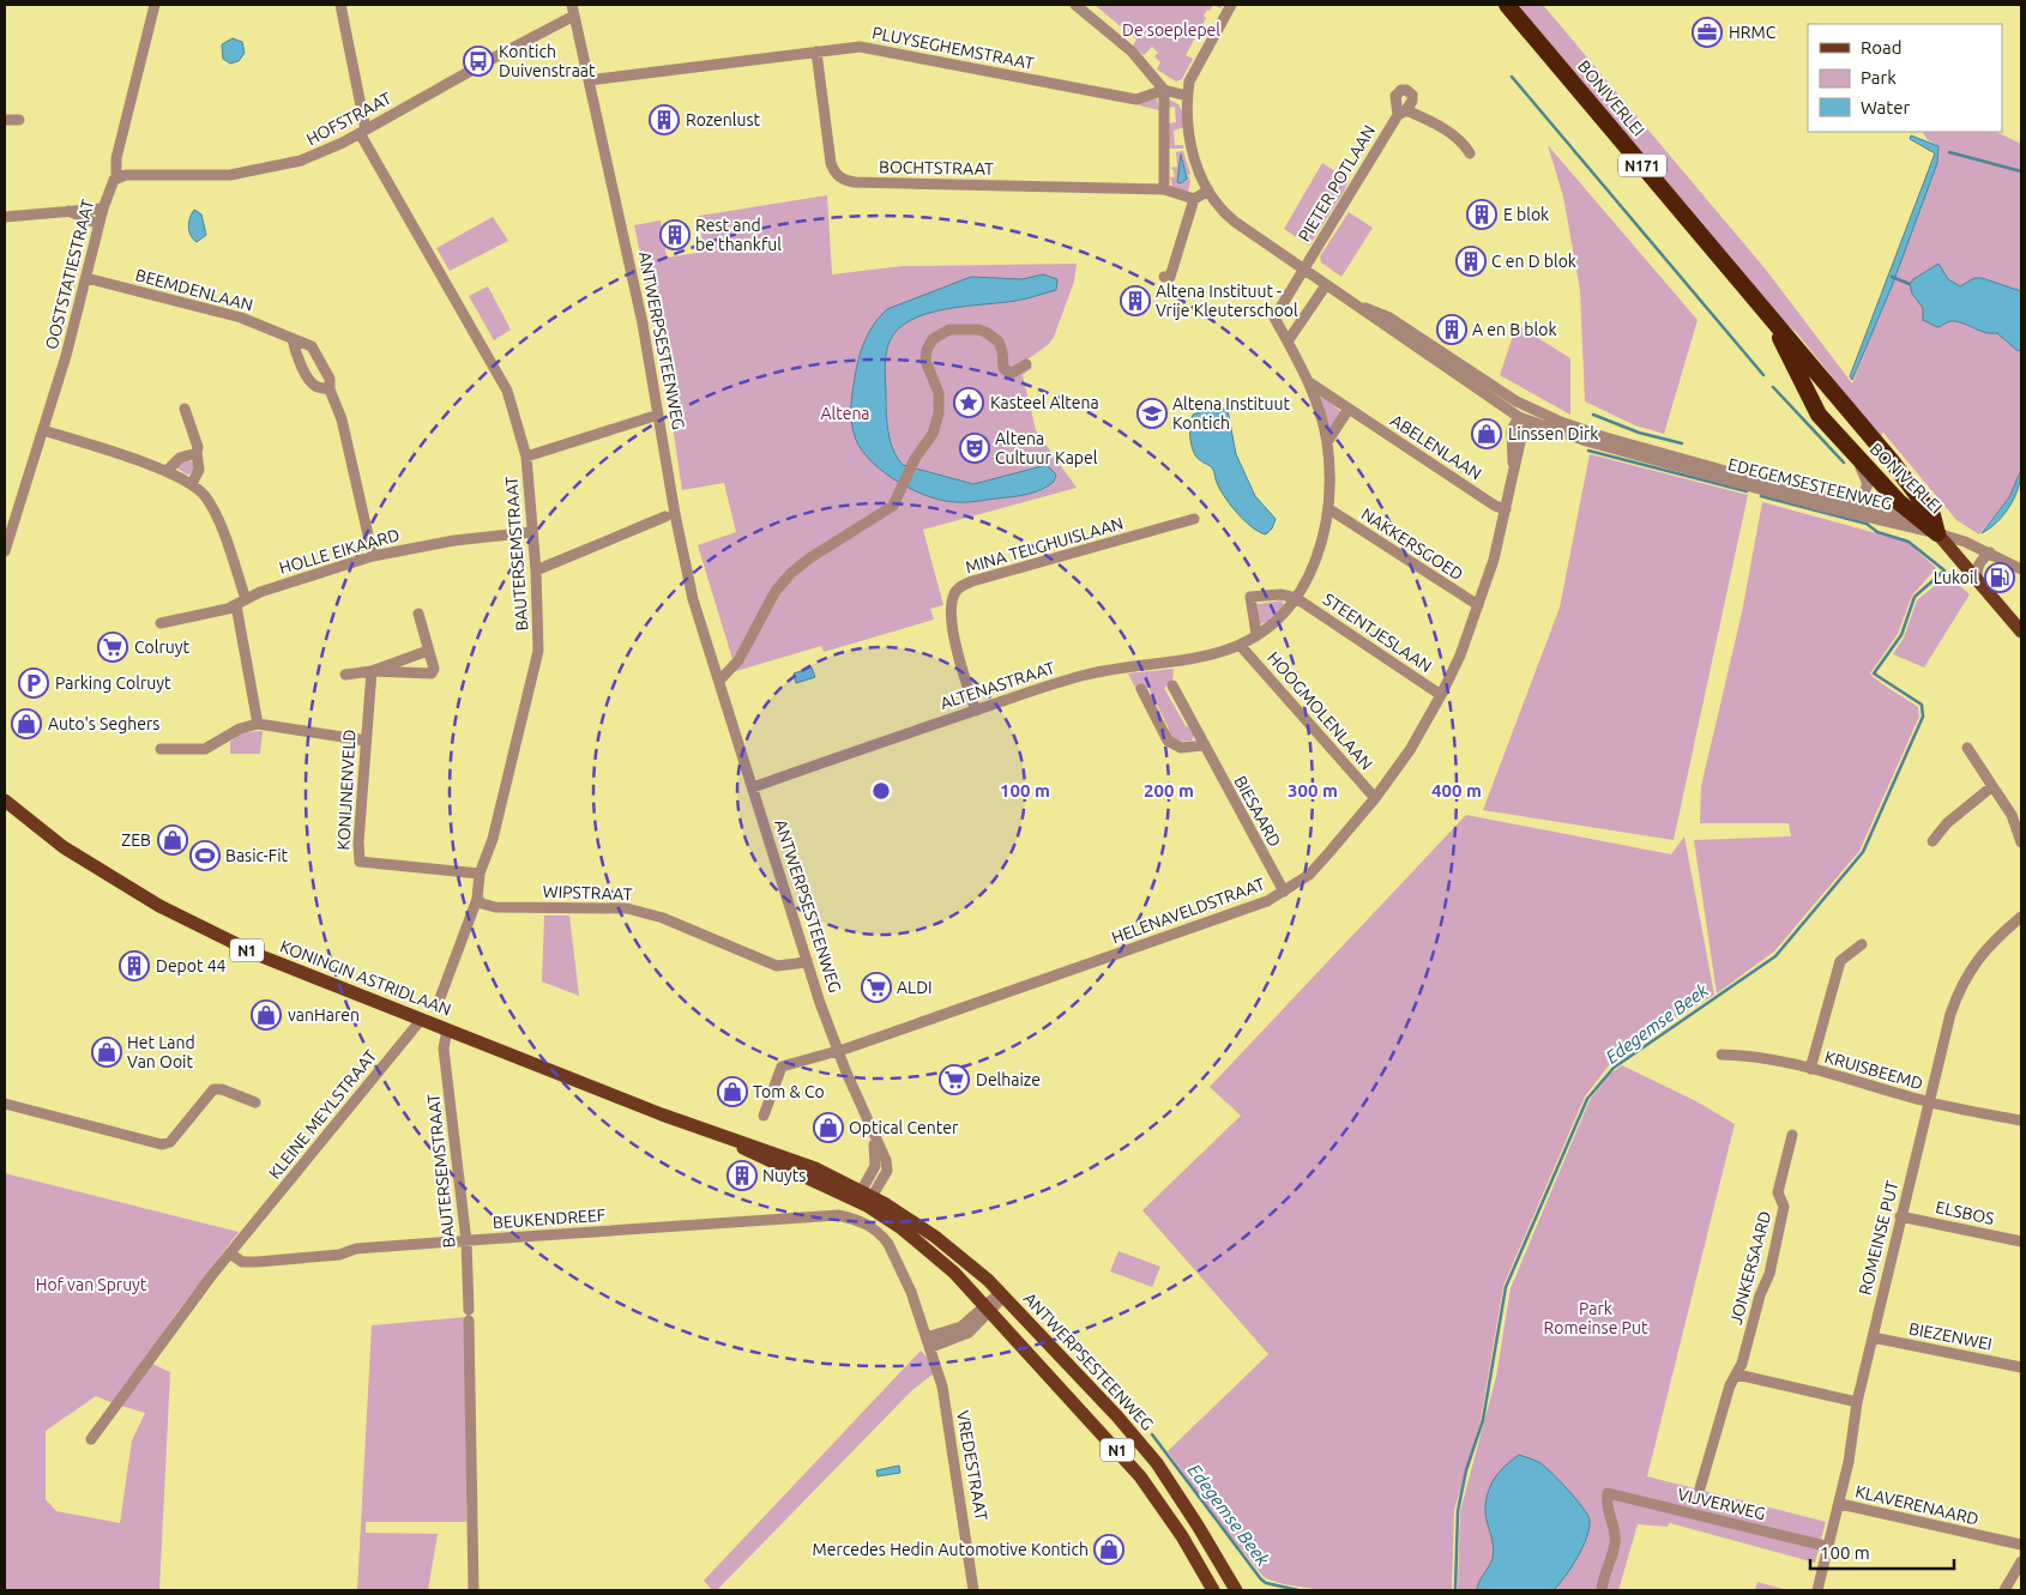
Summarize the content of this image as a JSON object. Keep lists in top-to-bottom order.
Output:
{
  "streets": {
    "highway": ["BONIVERLEI", "N171"],
    "main road": ["ANTWERPSESTEENWEG", "N1", "KONINGIN ASTRIDLAAN"],
    "street": [
      "PLUYSEGHEMSTRAAT",
      "HOFSTRAAT",
      "BOCHTSTRAAT",
      "PIETER POTLAAN",
      "OOSTSTATIESTRAAT",
      "BEEMDENLAAN",
      "ABELENLAAN",
      "EDEGEMSESTEENWEG",
      "NAKKERSGOED",
      "MINA TELGHUISLAAN",
      "HOLLE EIKAARD",
      "BAUTERSEMSTRAAT",
      "STEENTJESLAAN",
      "ALTENASTRAAT",
      "HOOGMOLENLAAN",
      "KONIJNENVELD",
      "BIESAARD",
      "WIPSTRAAT",
      "HELENAVELDSTRAAT",
      "KRUISBEEMD",
      "KLEINE MEYLSTRAAT",
      "ELSBOS",
      "BEUKENDREEF",
      "ROMEINSE PUT",
      "JONKERSAARD",
      "BIEZENWEI",
      "VREDESTRAAT",
      "VIJVERWEG",
      "KLAVERENAARD"
    ]
  },
  "crossings": [
    ["PLUYSEGHEMSTRAAT", "BOCHTSTRAAT"],
    ["PLUYSEGHEMSTRAAT", "ANTWERPSESTEENWEG"],
    ["BONIVERLEI", "EDEGEMSESTEENWEG"],
    ["HOFSTRAAT", "OOSTSTATIESTRAAT"],
    ["HOFSTRAAT", "ANTWERPSESTEENWEG"],
    ["HOFSTRAAT", "BAUTERSEMSTRAAT"],
    ["PIETER POTLAAN", "EDEGEMSESTEENWEG"],
    ["PIETER POTLAAN", "ALTENASTRAAT"],
    ["OOSTSTATIESTRAAT", "BEEMDENLAAN"],
    ["BEEMDENLAAN", "HOLLE EIKAARD"],
    ["ANTWERPSESTEENWEG", "ALTENASTRAAT"],
    ["ANTWERPSESTEENWEG", "WIPSTRAAT"],
    ["ANTWERPSESTEENWEG", "HELENAVELDSTRAAT"],
    ["ANTWERPSESTEENWEG", "N1"],
    ["ANTWERPSESTEENWEG", "KONINGIN ASTRIDLAAN"],
    ["ABELENLAAN", "ALTENASTRAAT"],
    ["ABELENLAAN", "HELENAVELDSTRAAT"],
    ["EDEGEMSESTEENWEG", "ALTENASTRAAT"],
    ["EDEGEMSESTEENWEG", "HELENAVELDSTRAAT"],
    ["NAKKERSGOED", "ALTENASTRAAT"],
    ["NAKKERSGOED", "HELENAVELDSTRAAT"],
    ["MINA TELGHUISLAAN", "ALTENASTRAAT"],
    ["HOLLE EIKAARD", "BAUTERSEMSTRAAT"],
    ["BAUTERSEMSTRAAT", "KONIJNENVELD"],
    ["BAUTERSEMSTRAAT", "WIPSTRAAT"],
    ["BAUTERSEMSTRAAT", "KONINGIN ASTRIDLAAN"],
    ["BAUTERSEMSTRAAT", "BEUKENDREEF"],
    ["STEENTJESLAAN", "ALTENASTRAAT"],
    ["STEENTJESLAAN", "HELENAVELDSTRAAT"],
    ["ALTENASTRAAT", "HOOGMOLENLAAN"],
    ["HOOGMOLENLAAN", "HELENAVELDSTRAAT"],
    ["BIESAARD", "HELENAVELDSTRAAT"],
    ["N1", "KONINGIN ASTRIDLAAN"],
    ["KONINGIN ASTRIDLAAN", "KLEINE MEYLSTRAAT"],
    ["KRUISBEEMD", "ROMEINSE PUT"],
    ["KLEINE MEYLSTRAAT", "BEUKENDREEF"],
    ["ELSBOS", "ROMEINSE PUT"],
    ["BEUKENDREEF", "VREDESTRAAT"],
    ["ROMEINSE PUT", "BIEZENWEI"],
    ["ROMEINSE PUT", "VIJVERWEG"],
    ["ROMEINSE PUT", "KLAVERENAARD"]
  ],
  "water": ["Edegemse Beek"],
  "parks": [
    "De soeplepel",
    "Altena",
    "Hof van Spruyt",
    "Park Romeinse Put"
  ],
  "places": {
    "office": ["HRMC"],
    "bus stop": ["Kontich Duivenstraat"],
    "building": [
      "Rozenlust",
      "E blok",
      "Rest and be thankful",
      "C en D blok",
      "Altena Instituut - Vrije Kleuterschool",
      "A en B blok",
      "Depot 44",
      "Nuyts"
    ],
    "place": ["Kasteel Altena"],
    "school or university": ["Altena Instituut Kontich"],
    "shop": [
      "Linssen Dirk",
      "Auto's Seghers",
      "ZEB",
      "vanHaren",
      "Het Land Van Ooit",
      "Tom & Co",
      "Optical Center",
      "Mercedes Hedin Automotive Kontich"
    ],
    "theatre": ["Altena Cultuur Kapel"],
    "fuel station": ["Lukoil"],
    "supermarket": ["Colruyt", "ALDI", "Delhaize"],
    "parking": ["Parking Colruyt"],
    "sports": ["Basic-Fit"]
  },
  "legend": ["Road", "Park", "Water"],
  "scale_bar": "100 m",
  "rings": [
    "100 m",
    "200 m",
    "300 m",
    "400 m"
  ]
}
